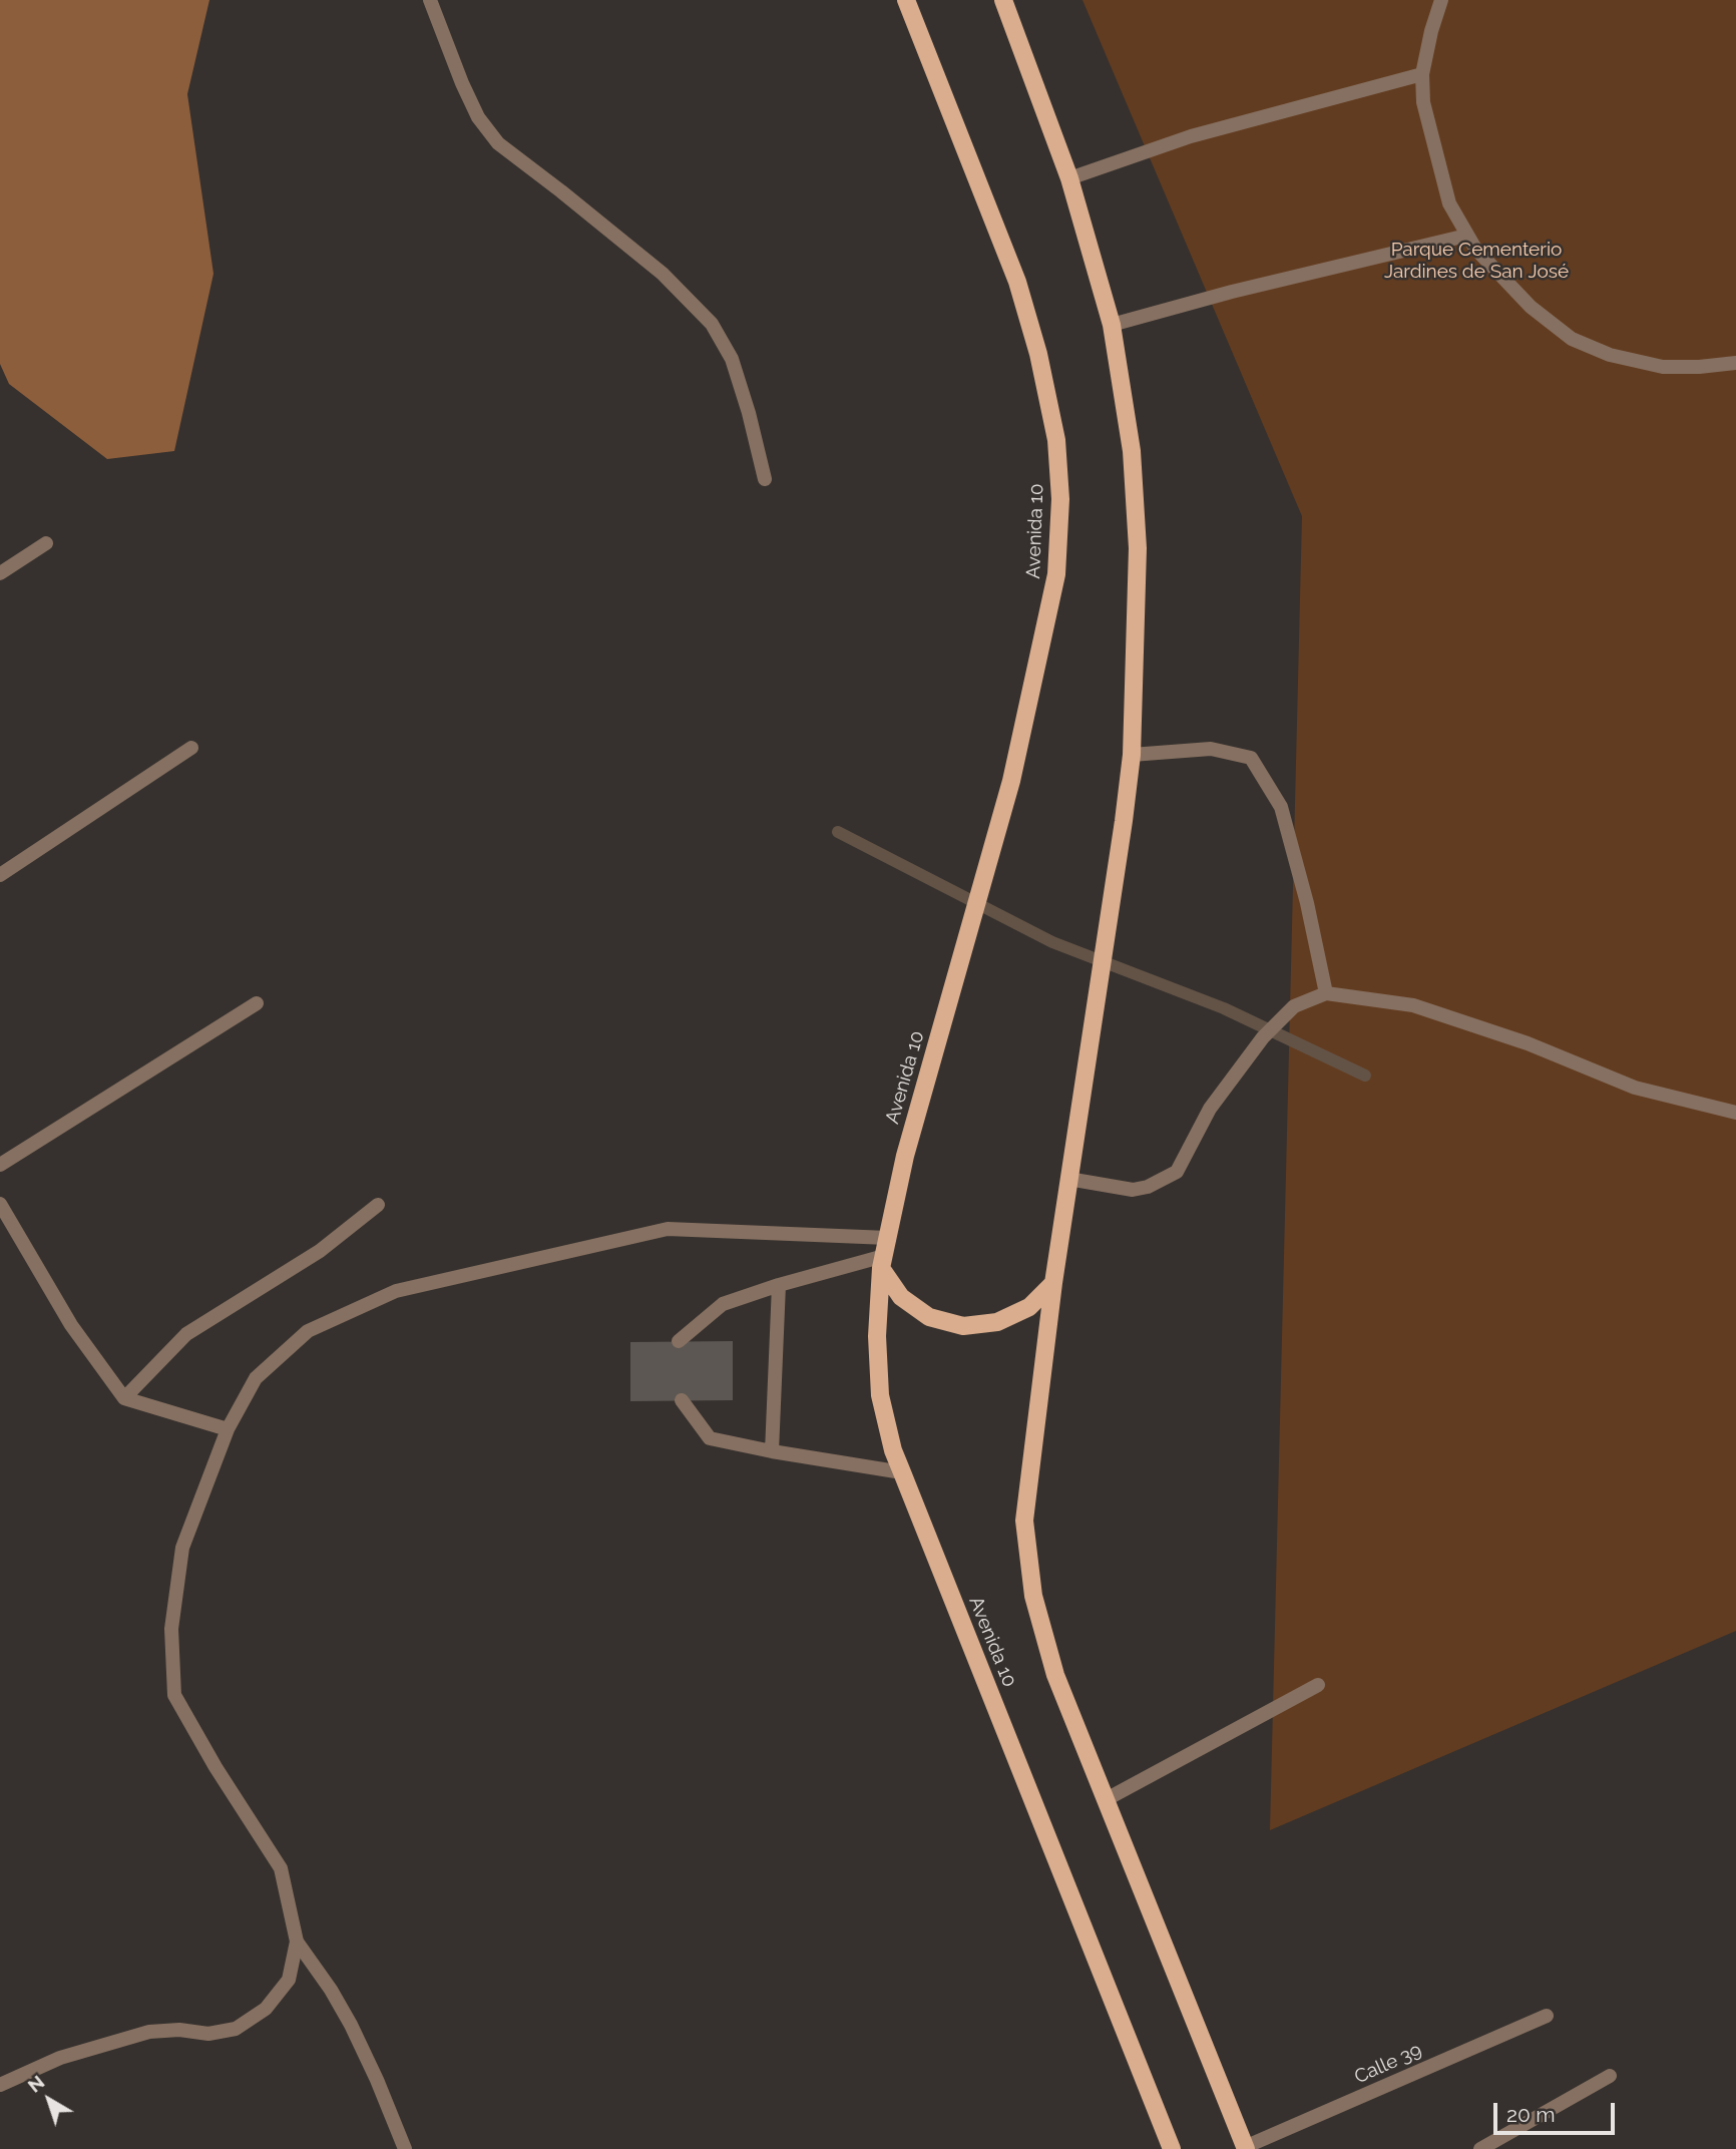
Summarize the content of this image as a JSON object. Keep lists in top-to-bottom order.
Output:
{
  "streets": {
    "main road": ["Avenida 10"],
    "street": ["Calle 39"]
  },
  "parks": ["Parque Cementerio Jardines de San José"],
  "scale_bar": "20 m",
  "north": "top left"
}
